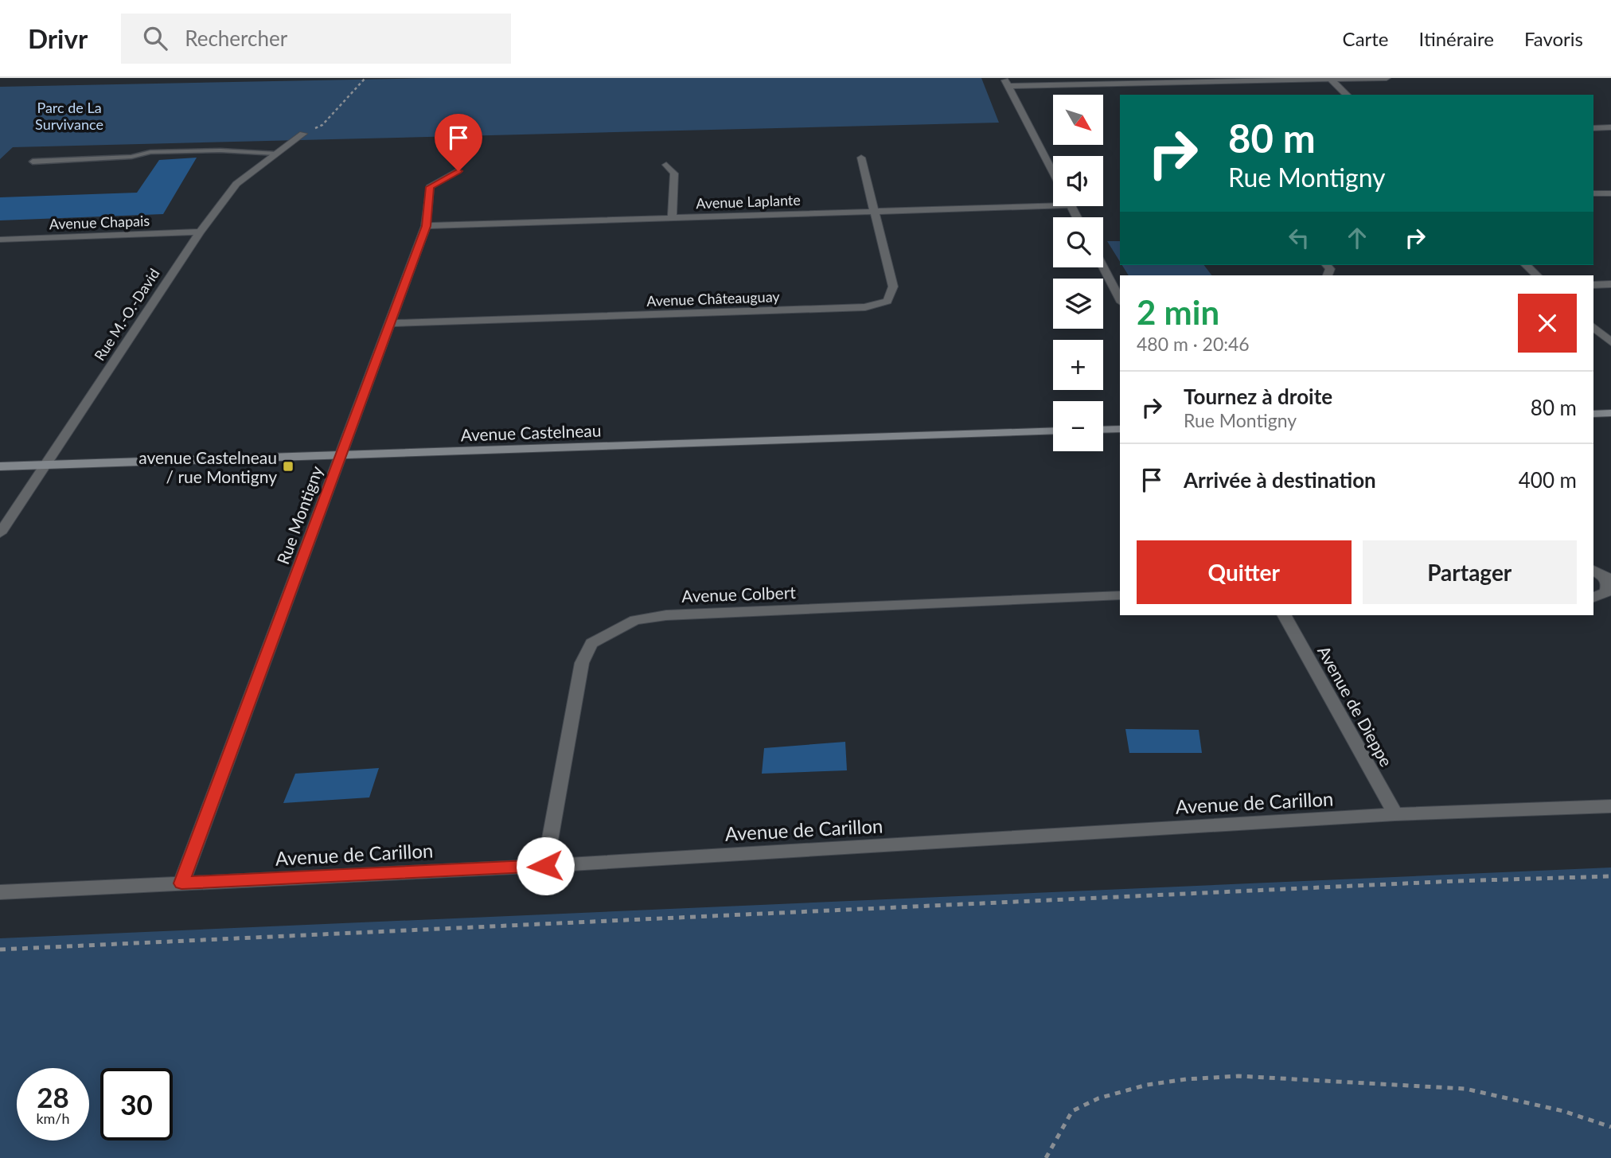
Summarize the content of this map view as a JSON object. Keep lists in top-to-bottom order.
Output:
{
  "streets": {
    "street": [
      "Avenue Laplante",
      "Avenue Chapais",
      "Avenue Châteauguay",
      "Rue M.-O.-David",
      "Avenue Castelneau",
      "Rue Montigny",
      "Avenue Colbert",
      "Avenue de Dieppe",
      "Avenue de Carillon"
    ]
  },
  "crossings": [
    ["Avenue Laplante", "Avenue Châteauguay"],
    ["Avenue Laplante", "Rue Montigny"],
    ["Avenue Chapais", "Rue M.-O.-David"],
    ["Avenue Châteauguay", "Rue Montigny"],
    ["Rue M.-O.-David", "Avenue Castelneau"],
    ["Avenue Castelneau", "Rue Montigny"],
    ["Rue Montigny", "Avenue de Carillon"],
    ["Avenue Colbert", "Avenue de Carillon"],
    ["Avenue de Dieppe", "Avenue de Carillon"]
  ],
  "parks": ["Parc de La Survivance"],
  "places": {
    "transit": ["avenue Castelneau / rue Montigny"]
  },
  "north": "bottom right",
  "page": {
    "header": "Drivr",
    "search": "Rechercher",
    "nav": ["Carte", "Itinéraire", "Favoris"],
    "map_buttons": ["+", "−"],
    "turn": ["80 m", "Rue Montigny"],
    "heading": ["2 min", "480 m · 20:46"],
    "list": [
      {
        "name": "Tournez à droite",
        "note": "Rue Montigny",
        "value": "80 m"
      },
      {
        "name": "Arrivée à destination",
        "value": "400 m"
      }
    ],
    "buttons": ["Quitter", "Partager"],
    "speed": "28 km/h",
    "limit": "30"
  }
}
